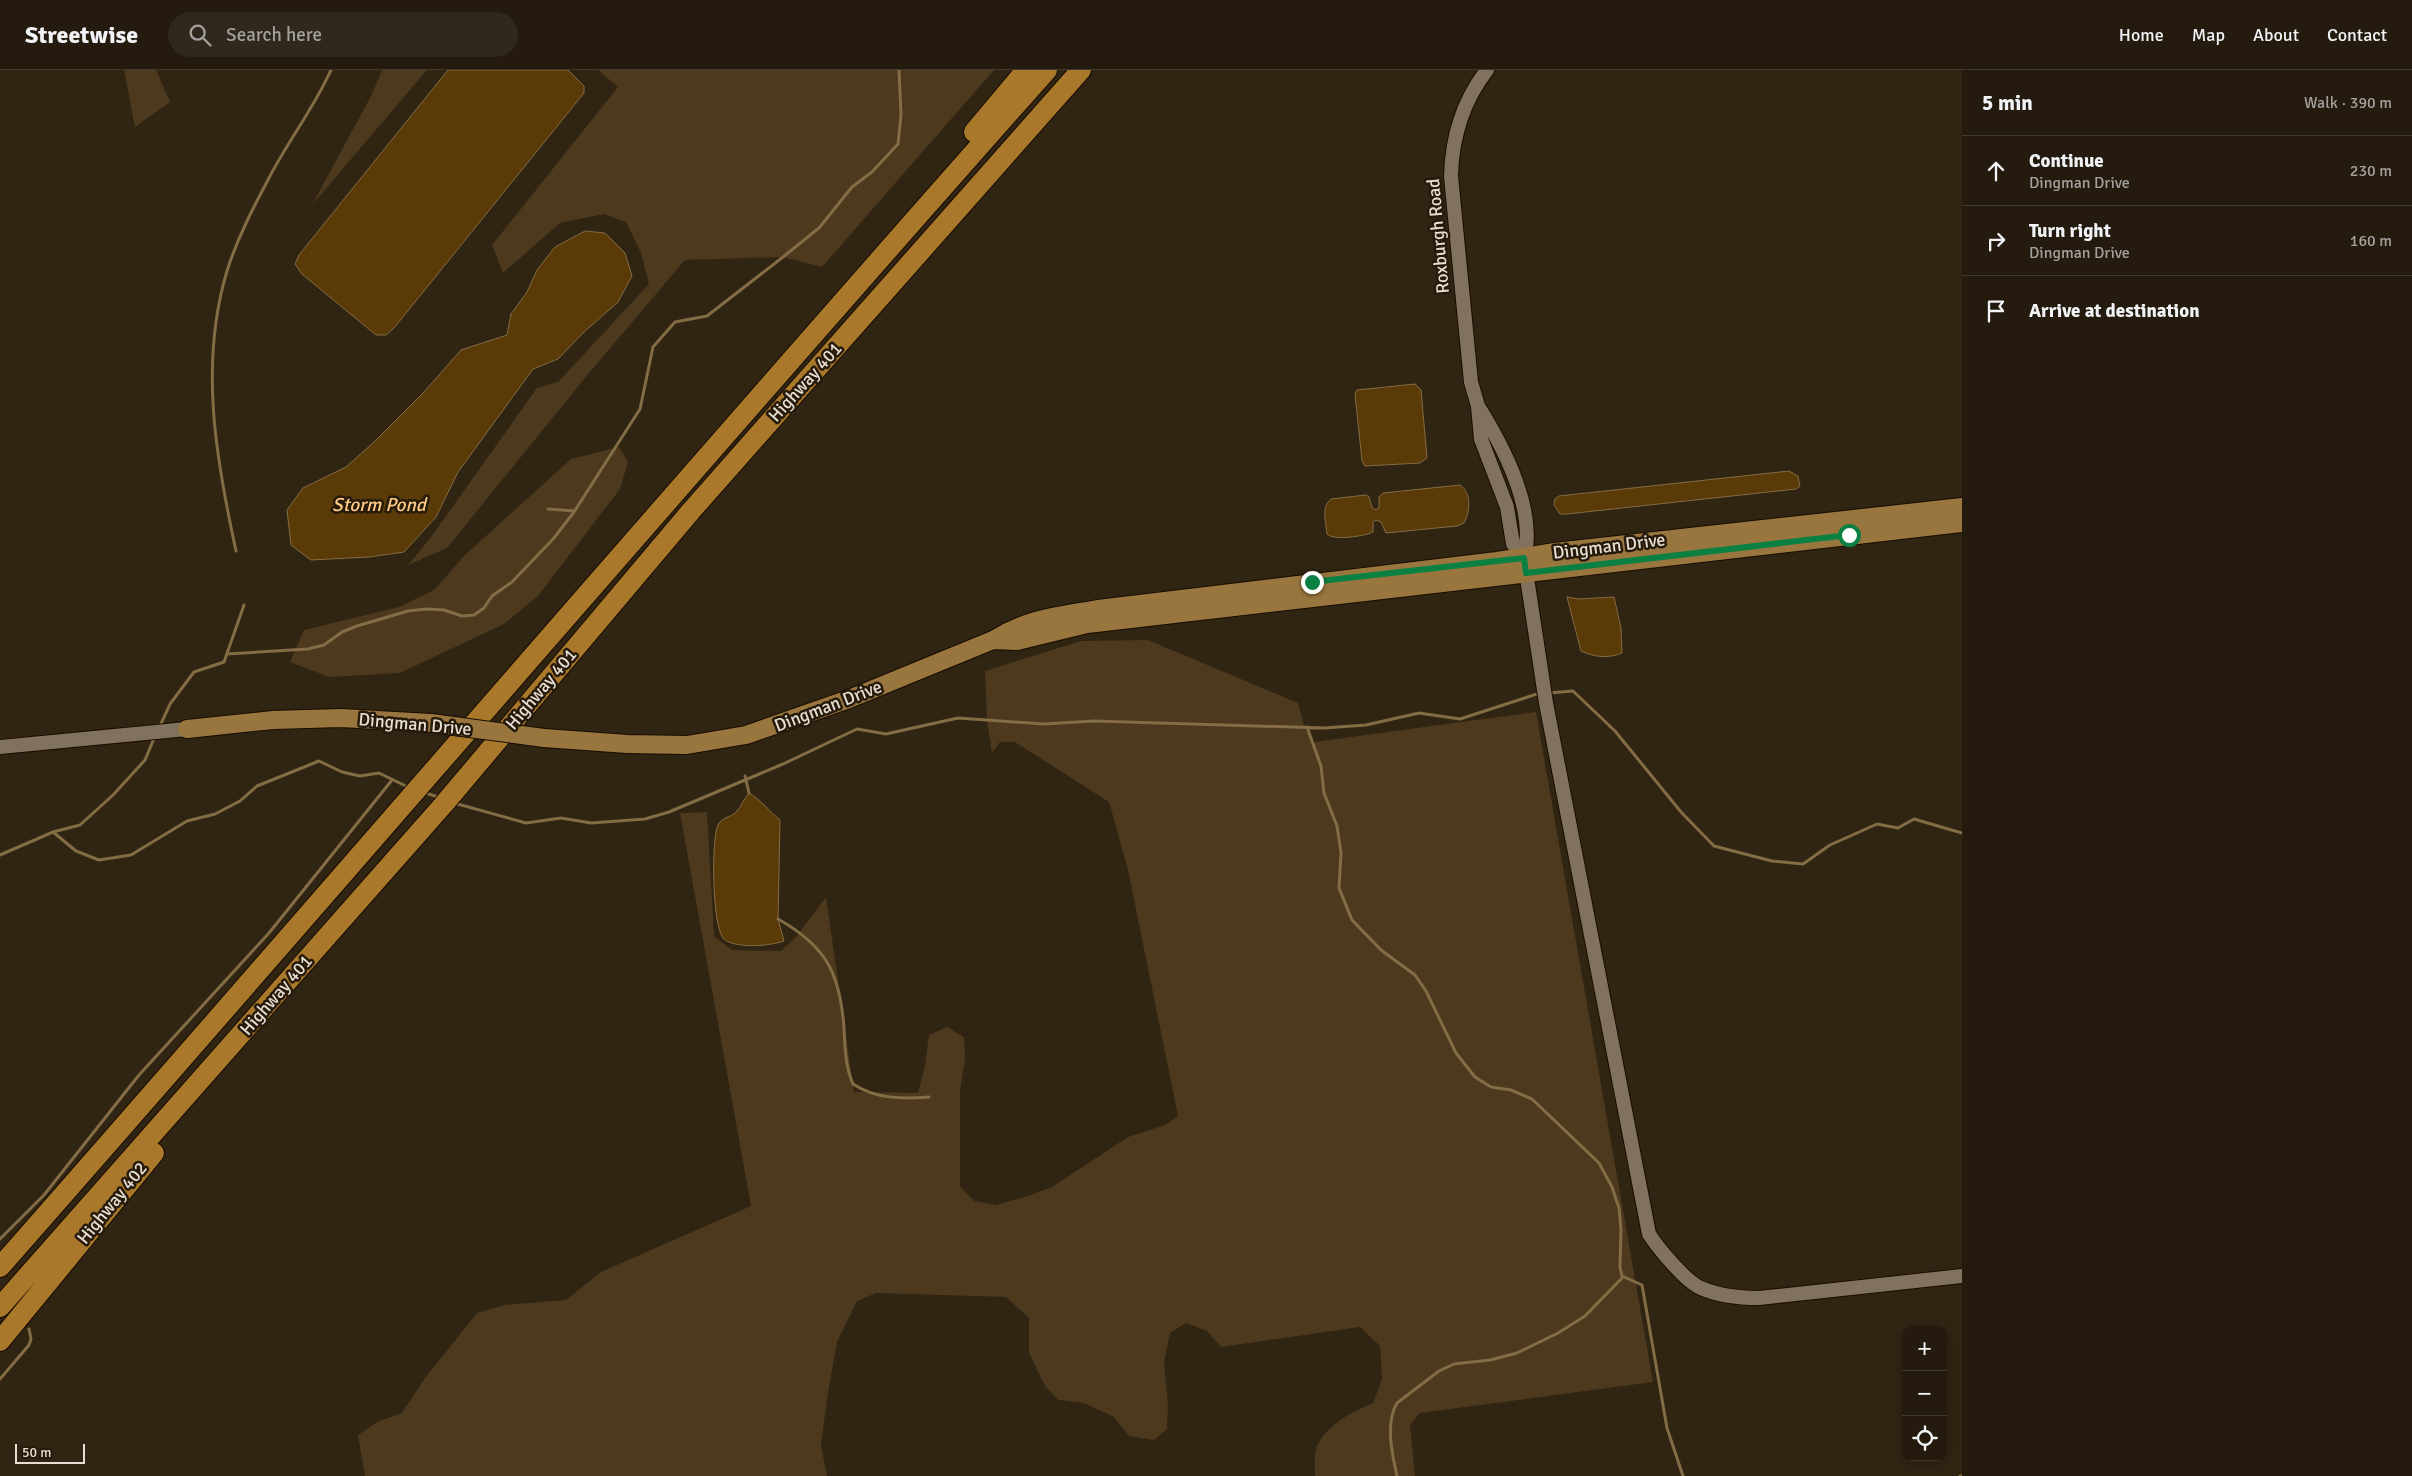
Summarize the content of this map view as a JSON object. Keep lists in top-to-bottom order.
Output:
{
  "streets": {
    "highway": ["Highway 401", "Highway 402"],
    "main road": ["Dingman Drive"],
    "street": ["Roxburgh Road"]
  },
  "crossings": [
    ["Roxburgh Road", "Dingman Drive"],
    ["Highway 401", "Highway 402"]
  ],
  "water": ["Storm Pond"],
  "scale_bar": "50 m",
  "page": {
    "header": "Streetwise",
    "search": "Search here",
    "nav": [
      "Home",
      "Map",
      "About",
      "Contact"
    ],
    "heading": ["5 min", "Walk · 390 m"],
    "list": [
      ["Continue", "Dingman Drive", "230 m"],
      ["Turn right", "Dingman Drive", "160 m"],
      "Arrive at destination"
    ],
    "map_buttons": ["+", "−"],
    "scale": "50 m"
  }
}
